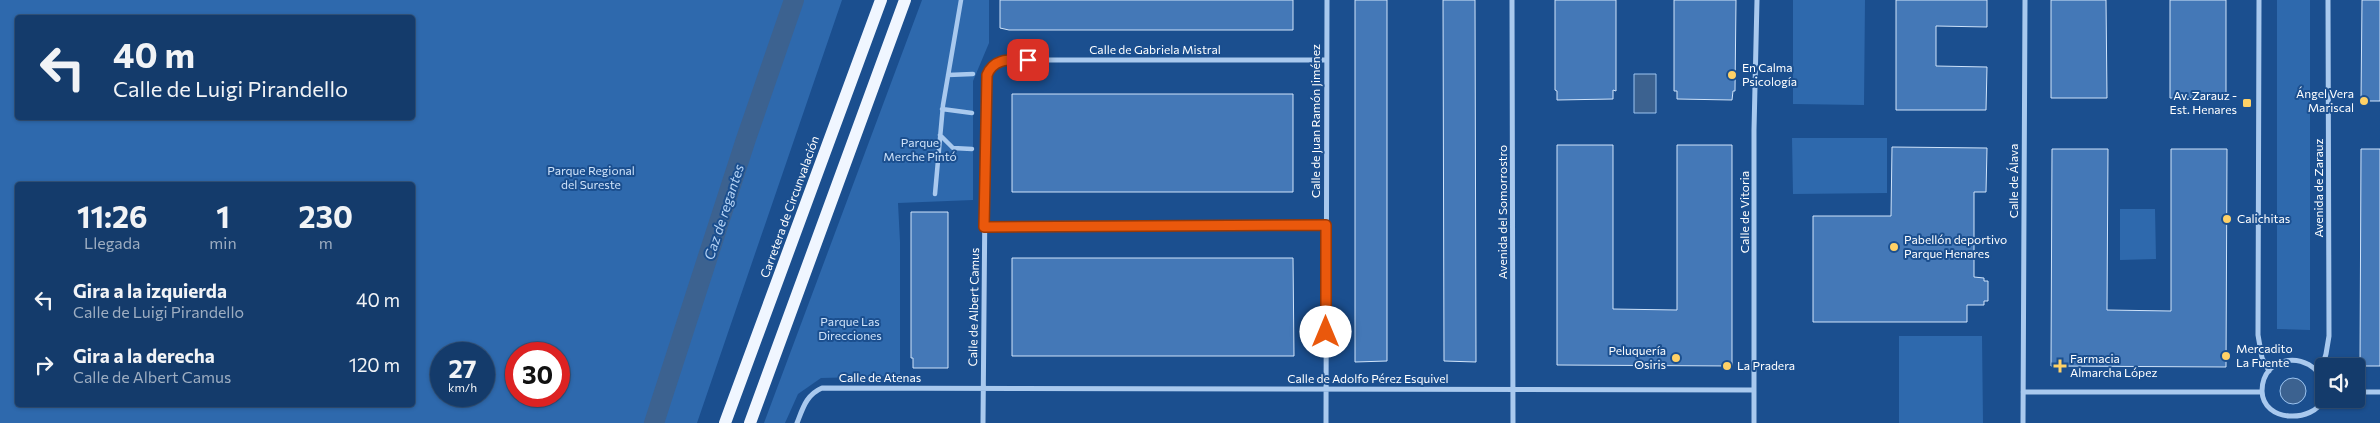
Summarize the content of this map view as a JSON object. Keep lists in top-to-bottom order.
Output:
{
  "streets": {
    "main road": ["Carretera de Circunvalación"],
    "street": [
      "Calle de Gabriela Mistral",
      "Calle de Juan Ramón Jiménez",
      "Calle de Álava",
      "Avenida de Zarauz",
      "Avenida del Somorrostro",
      "Calle de Vitoria",
      "Calle de Albert Camus",
      "Calle de Atenas",
      "Calle de Adolfo Pérez Esquivel"
    ]
  },
  "crossings": [
    ["Calle de Gabriela Mistral", "Calle de Juan Ramón Jiménez"],
    ["Calle de Gabriela Mistral", "Calle de Albert Camus"],
    ["Calle de Juan Ramón Jiménez", "Calle de Adolfo Pérez Esquivel"],
    ["Avenida del Somorrostro", "Calle de Adolfo Pérez Esquivel"],
    ["Calle de Vitoria", "Calle de Adolfo Pérez Esquivel"],
    ["Calle de Albert Camus", "Calle de Atenas"],
    ["Calle de Albert Camus", "Calle de Adolfo Pérez Esquivel"],
    ["Calle de Atenas", "Calle de Adolfo Pérez Esquivel"]
  ],
  "water": ["Caz de regantes"],
  "parks": ["Parque Merche Pintó", "Parque Regional del Sureste", "Parque Las Direcciones"],
  "places": {
    "other": [
      "En Calma Psicología",
      "Ángel Vera Mariscal",
      "Calichitas",
      "Pabellón deportivo Parque Henares",
      "Mercadito La Fuente",
      "Peluquería Osiris",
      "La Pradera"
    ],
    "transit": ["Av. Zarauz - Est. Henares"],
    "health": ["Farmacia Almarcha López"]
  },
  "page": {
    "turn": ["40 m", "Calle de Luigi Pirandello"],
    "eta": [
      "11:26",
      "Llegada",
      "1",
      "min",
      "230",
      "m"
    ],
    "list": [
      {
        "name": "Gira a la izquierda",
        "note": "Calle de Luigi Pirandello",
        "value": "40 m"
      },
      {
        "name": "Gira a la derecha",
        "note": "Calle de Albert Camus",
        "value": "120 m"
      }
    ],
    "speed": "27 km/h",
    "limit": "30"
  }
}
